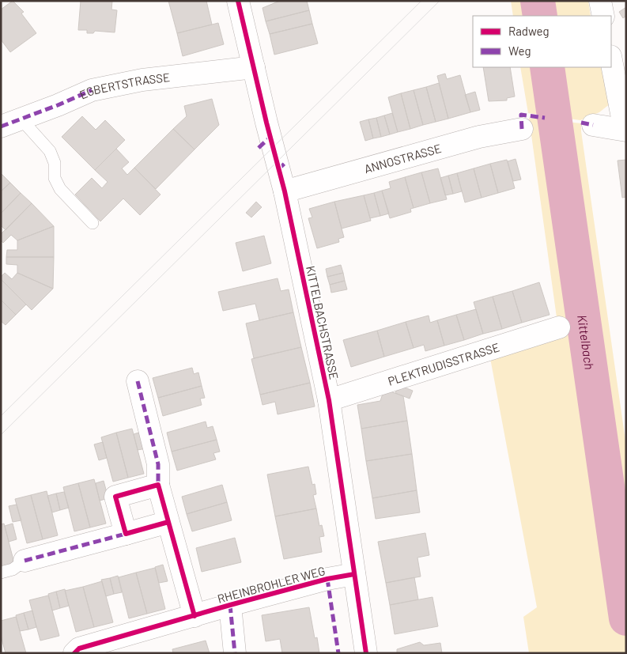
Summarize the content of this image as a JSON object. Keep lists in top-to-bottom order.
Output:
{
  "streets": {
    "street": [
      "EGBERTSTRASSE",
      "ANNOSTRASSE",
      "KITTELBACHSTRASSE",
      "PLEKTRUDISSTRASSE",
      "RHEINBROHLER WEG"
    ]
  },
  "crossings": [
    ["EGBERTSTRASSE", "KITTELBACHSTRASSE"],
    ["ANNOSTRASSE", "KITTELBACHSTRASSE"],
    ["KITTELBACHSTRASSE", "PLEKTRUDISSTRASSE"],
    ["KITTELBACHSTRASSE", "RHEINBROHLER WEG"]
  ],
  "water": ["Kittelbach"],
  "legend": ["Radweg", "Weg"]
}
